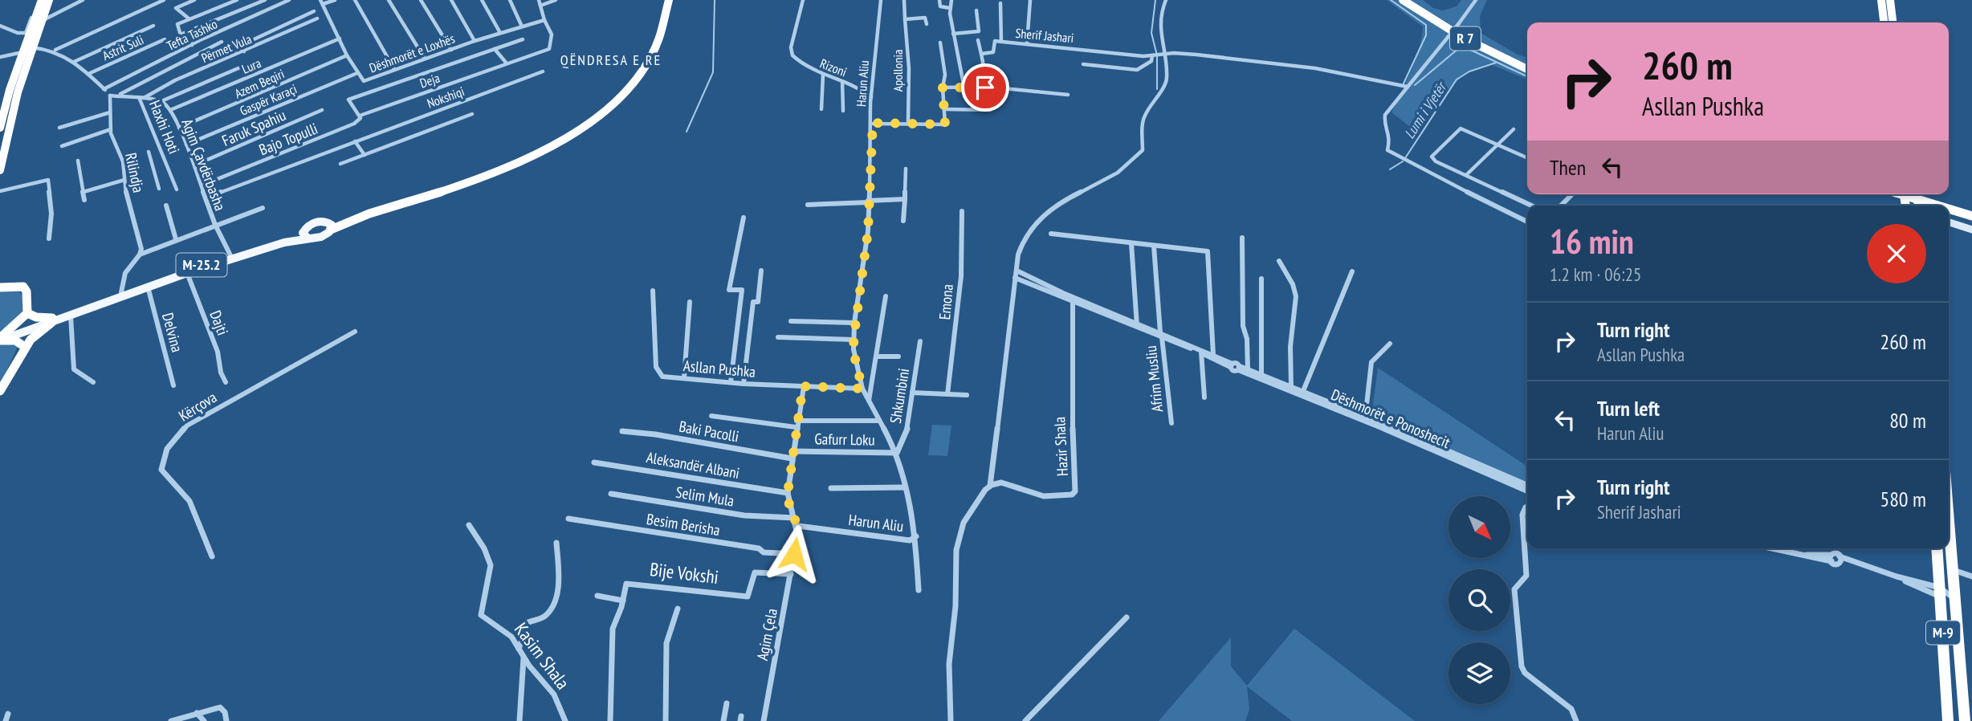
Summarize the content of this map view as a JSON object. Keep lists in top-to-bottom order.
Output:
{
  "streets": {
    "highway": ["R 7", "M-9"],
    "main road": ["M-25.2"],
    "street": [
      "Tefta Tashko",
      "Sherif Jashari",
      "Astrit Suli",
      "Përmet Vula",
      "Dëshmorët e Loxhës",
      "Lura",
      "Rizoni",
      "Apollonia",
      "Deja",
      "Azem Beqiri",
      "Harun Aliu",
      "Nokshiqi",
      "Gaspër Karaçi",
      "Haxhi Hoti",
      "Faruk Spahiu",
      "Bajo Topulli",
      "Agim Çavdërbasha",
      "Rilindja",
      "Emona",
      "Dajti",
      "Delvina",
      "Asllan Pushka",
      "Afrim Musliu",
      "Shkumbini",
      "Kërçova",
      "Dëshmorët e Ponoshecit",
      "Baki Pacolli",
      "Gafurr Loku",
      "Hazir Shala",
      "Aleksandër Albani",
      "Selim Mula",
      "Besim Berisha",
      "Bije Vokshi",
      "Agim Çela",
      "Kasim Shala"
    ]
  },
  "crossings": [
    ["Përmet Vula", "Haxhi Hoti"],
    ["Dëshmorët e Loxhës", "Lura"],
    ["Dëshmorët e Loxhës", "Deja"],
    ["Dëshmorët e Loxhës", "Azem Beqiri"],
    ["Dëshmorët e Loxhës", "Gaspër Karaçi"],
    ["Lura", "Agim Çavdërbasha"],
    ["Rizoni", "Harun Aliu"],
    ["Deja", "Bajo Topulli"],
    ["Azem Beqiri", "Agim Çavdërbasha"],
    ["Harun Aliu", "Asllan Pushka"],
    ["Harun Aliu", "Shkumbini"],
    ["Harun Aliu", "Gafurr Loku"],
    ["Harun Aliu", "Agim Çela"],
    ["Nokshiqi", "Agim Çavdërbasha"],
    ["Gaspër Karaçi", "Agim Çavdërbasha"],
    ["Faruk Spahiu", "Agim Çavdërbasha"],
    ["Bajo Topulli", "Agim Çavdërbasha"],
    ["Agim Çavdërbasha", "M-25.2"],
    ["M-25.2", "Dajti"],
    ["M-25.2", "Delvina"],
    ["Asllan Pushka", "Agim Çela"],
    ["Afrim Musliu", "Dëshmorët e Ponoshecit"],
    ["Shkumbini", "Gafurr Loku"],
    ["Dëshmorët e Ponoshecit", "Hazir Shala"],
    ["Baki Pacolli", "Gafurr Loku"],
    ["Baki Pacolli", "Agim Çela"],
    ["Gafurr Loku", "Agim Çela"],
    ["Aleksandër Albani", "Agim Çela"],
    ["Selim Mula", "Agim Çela"],
    ["Besim Berisha", "Agim Çela"],
    ["Bije Vokshi", "Agim Çela"]
  ],
  "districts": ["QËNDRESA E RE"],
  "water": ["Lumi i Vjetër"],
  "north": "bottom right",
  "page": {
    "turn": ["260 m", "Asllan Pushka"],
    "then": "Then",
    "heading": ["16 min", "1.2 km · 06:25"],
    "list": [
      {
        "name": "Turn right",
        "note": "Asllan Pushka",
        "value": "260 m"
      },
      {
        "name": "Turn left",
        "note": "Harun Aliu",
        "value": "80 m"
      },
      {
        "name": "Turn right",
        "note": "Sherif Jashari",
        "value": "580 m"
      }
    ]
  }
}
